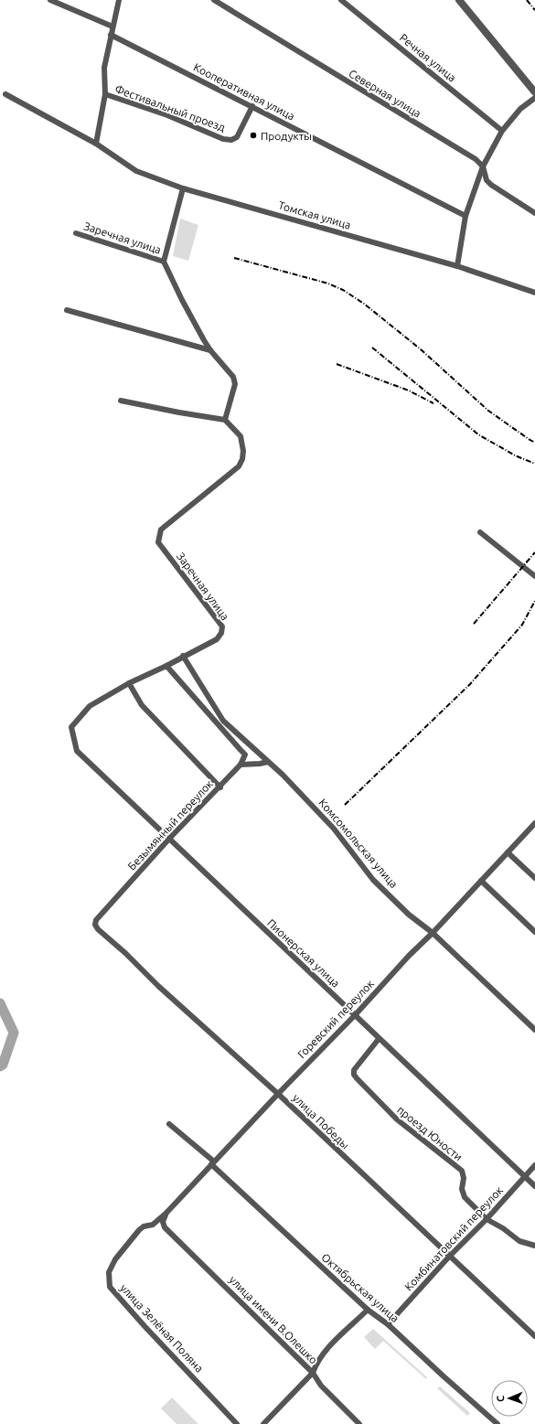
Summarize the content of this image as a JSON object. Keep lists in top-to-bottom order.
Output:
{
  "streets": {
    "street": [
      "Речная улица",
      "Кооперативная улица",
      "Северная улица",
      "Фестивальный проезд",
      "Томская улица",
      "Заречная улица",
      "Безымянный переулок",
      "Комсомольская улица",
      "Пионерская улица",
      "Горевский переулок",
      "улица Победы",
      "проезд Юности",
      "Комбинатовский переулок",
      "Октябрьская улица",
      "улица имени В.Олешко",
      "улица Зелёная Поляна"
    ]
  },
  "crossings": [
    ["Кооперативная улица", "Фестивальный проезд"],
    ["Томская улица", "Заречная улица"],
    ["Заречная улица", "Комсомольская улица"],
    ["Заречная улица", "Пионерская улица"],
    ["Безымянный переулок", "Пионерская улица"],
    ["Безымянный переулок", "улица Победы"],
    ["Комсомольская улица", "Горевский переулок"],
    ["Пионерская улица", "Горевский переулок"],
    ["Пионерская улица", "проезд Юности"],
    ["Пионерская улица", "Комбинатовский переулок"],
    ["Горевский переулок", "улица Победы"],
    ["Горевский переулок", "Октябрьская улица"],
    ["Горевский переулок", "улица имени В.Олешко"],
    ["Горевский переулок", "улица Зелёная Поляна"],
    ["улица Победы", "Комбинатовский переулок"],
    ["проезд Юности", "Комбинатовский переулок"],
    ["Комбинатовский переулок", "Октябрьская улица"],
    ["улица имени В.Олешко", "улица Зелёная Поляна"]
  ],
  "places": ["Продукты"],
  "north": "left"
}
